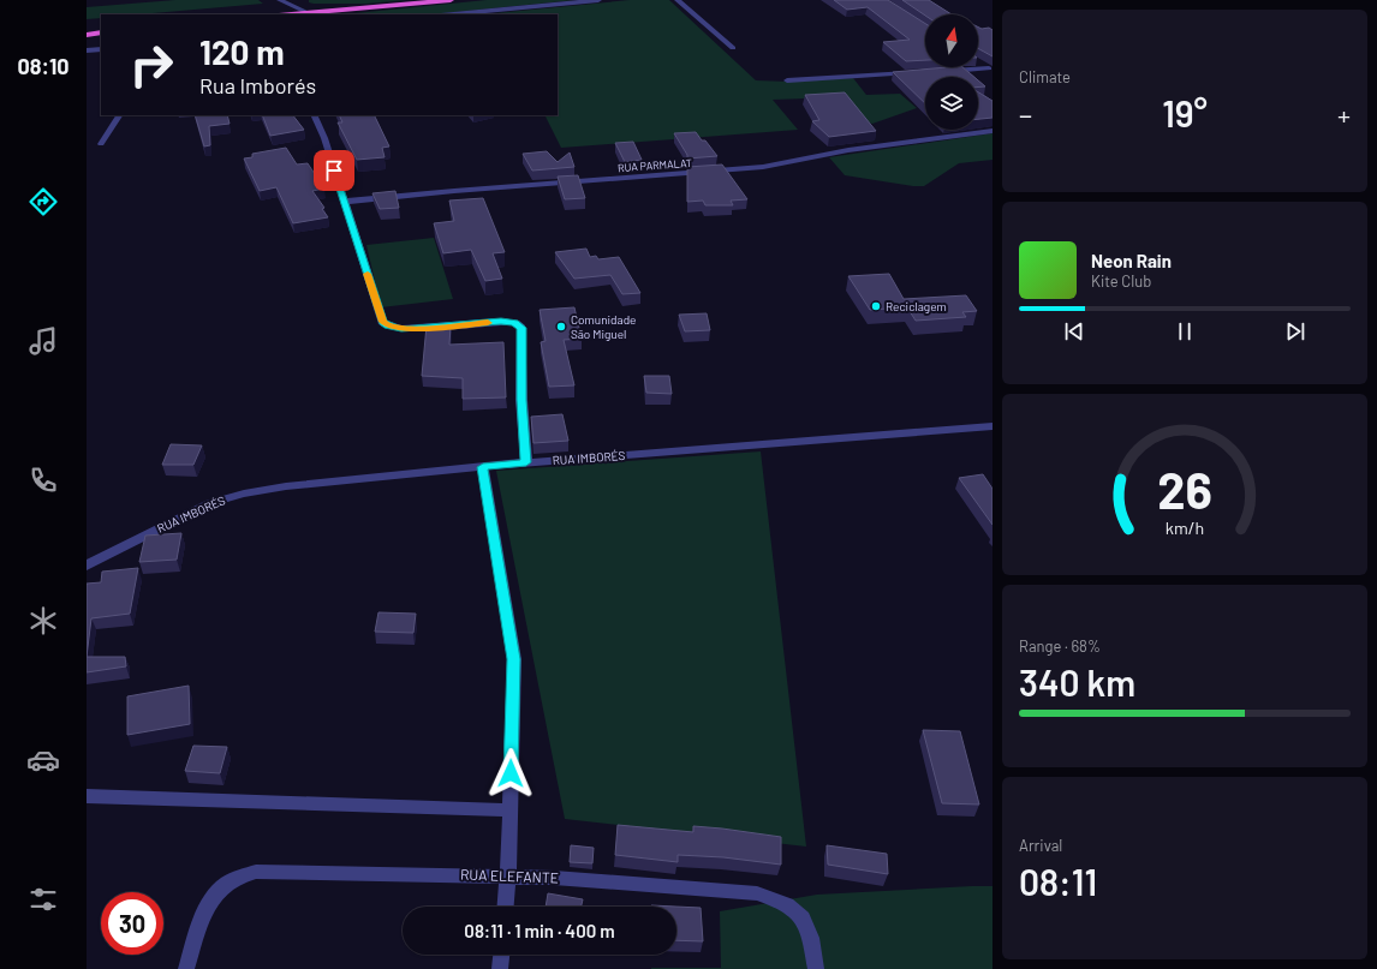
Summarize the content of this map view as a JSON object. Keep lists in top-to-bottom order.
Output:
{
  "streets": {
    "street": ["RUA PARMALAT", "RUA IMBORÉS", "RUA ELEFANTE"]
  },
  "places": ["Reciclagem", "Comunidade São Miguel"],
  "north": "top",
  "page": {
    "tabs": "08:10",
    "tile": [
      "Climate",
      ["Range · 68%", "340 km"],
      ["Arrival", "08:11"]
    ],
    "turn": ["120 m", "Rua Imborés"],
    "heat": ["−", "19°", "+"],
    "song": ["Neon Rain", "Kite Club"],
    "limit": "30",
    "trip": "08:11 · 1 min · 400 m",
    "gauge": ["26", "km/h"]
  }
}
